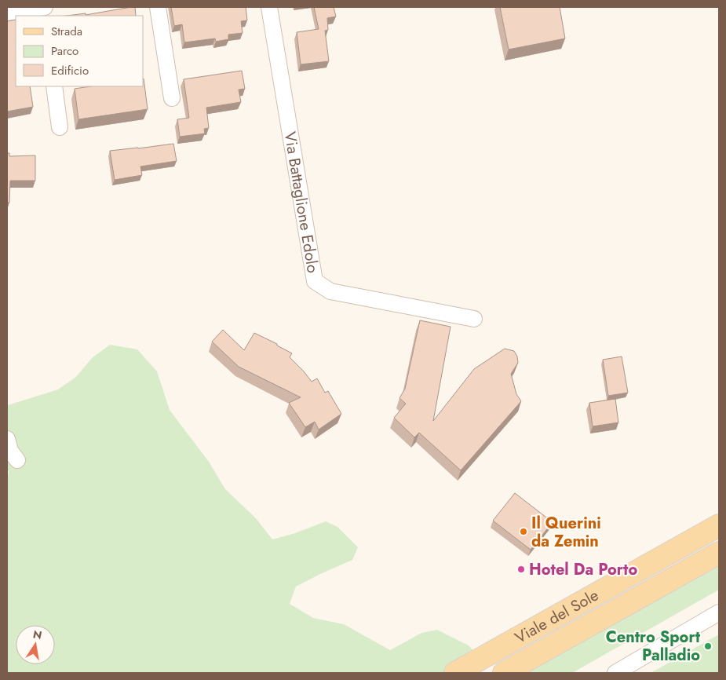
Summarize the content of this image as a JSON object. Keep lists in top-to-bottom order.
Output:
{
  "streets": {
    "main road": ["Viale del Sole"],
    "street": ["Via Battaglione Edolo"]
  },
  "places": ["Il Querini da Zemin", "Hotel Da Porto", "Centro Sport Palladio"],
  "legend": ["Strada", "Parco", "Edificio"],
  "north": "top"
}
